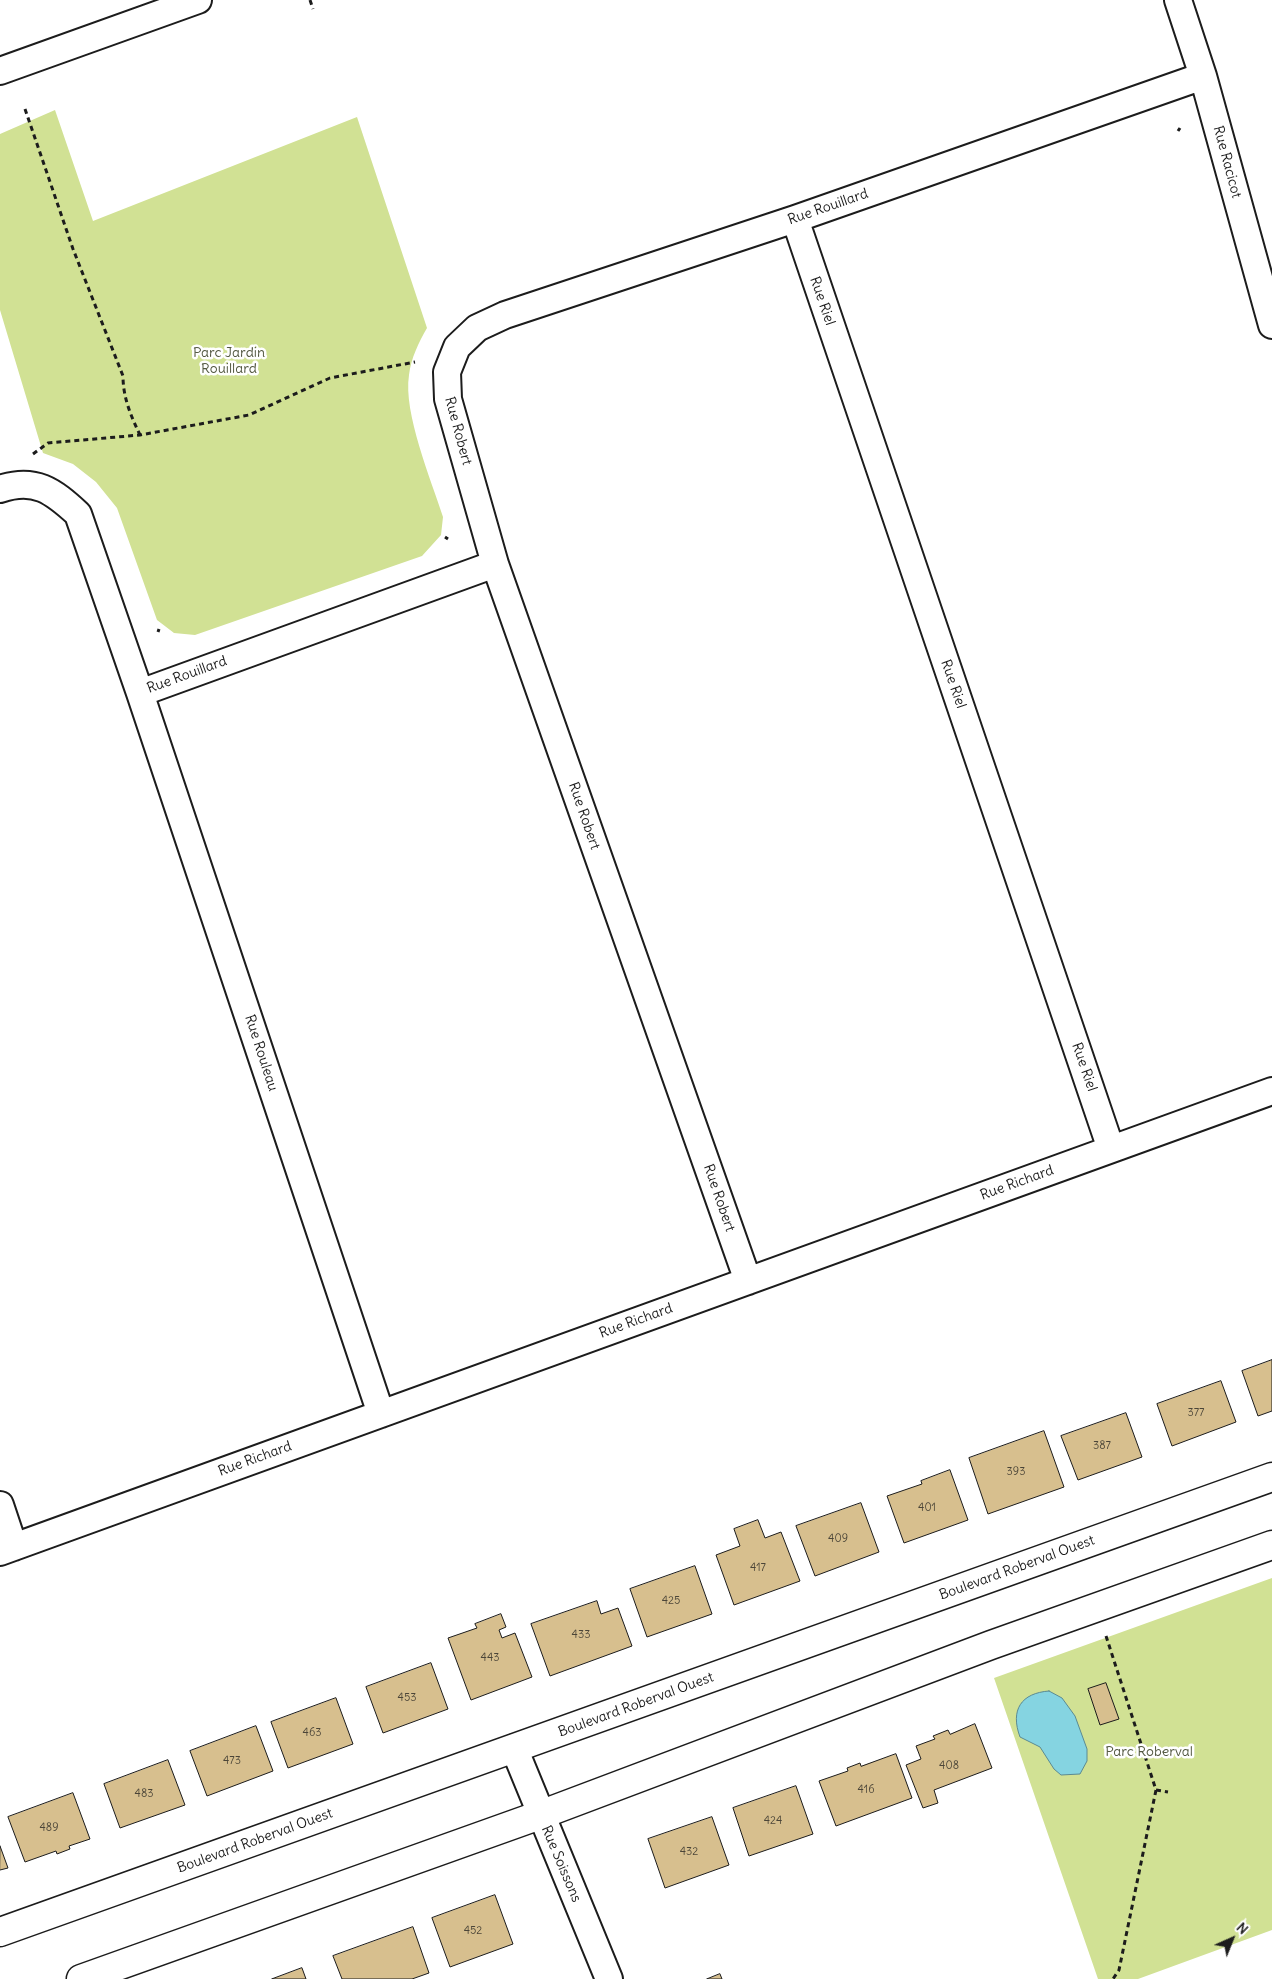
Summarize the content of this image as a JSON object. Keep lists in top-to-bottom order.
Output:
{
  "streets": {
    "street": [
      "Rue Racicot",
      "Rue Rouillard",
      "Rue Riel",
      "Rue Robert",
      "Rue Rouleau",
      "Rue Richard",
      "Boulevard Roberval Ouest",
      "Rue Soissons"
    ]
  },
  "crossings": [
    ["Rue Racicot", "Rue Rouillard"],
    ["Rue Rouillard", "Rue Riel"],
    ["Rue Rouillard", "Rue Robert"],
    ["Rue Rouillard", "Rue Rouleau"],
    ["Rue Riel", "Rue Richard"],
    ["Rue Robert", "Rue Richard"],
    ["Rue Rouleau", "Rue Richard"],
    ["Boulevard Roberval Ouest", "Rue Soissons"]
  ],
  "parks": ["Parc Jardin Rouillard", "Parc Roberval"],
  "house_numbers": [
    "377",
    "387",
    "393",
    "401",
    "409",
    "417",
    "425",
    "433",
    "443",
    "453",
    "463",
    "473",
    "408",
    "416",
    "483",
    "424",
    "489",
    "432",
    "452"
  ],
  "north": "top right"
}
